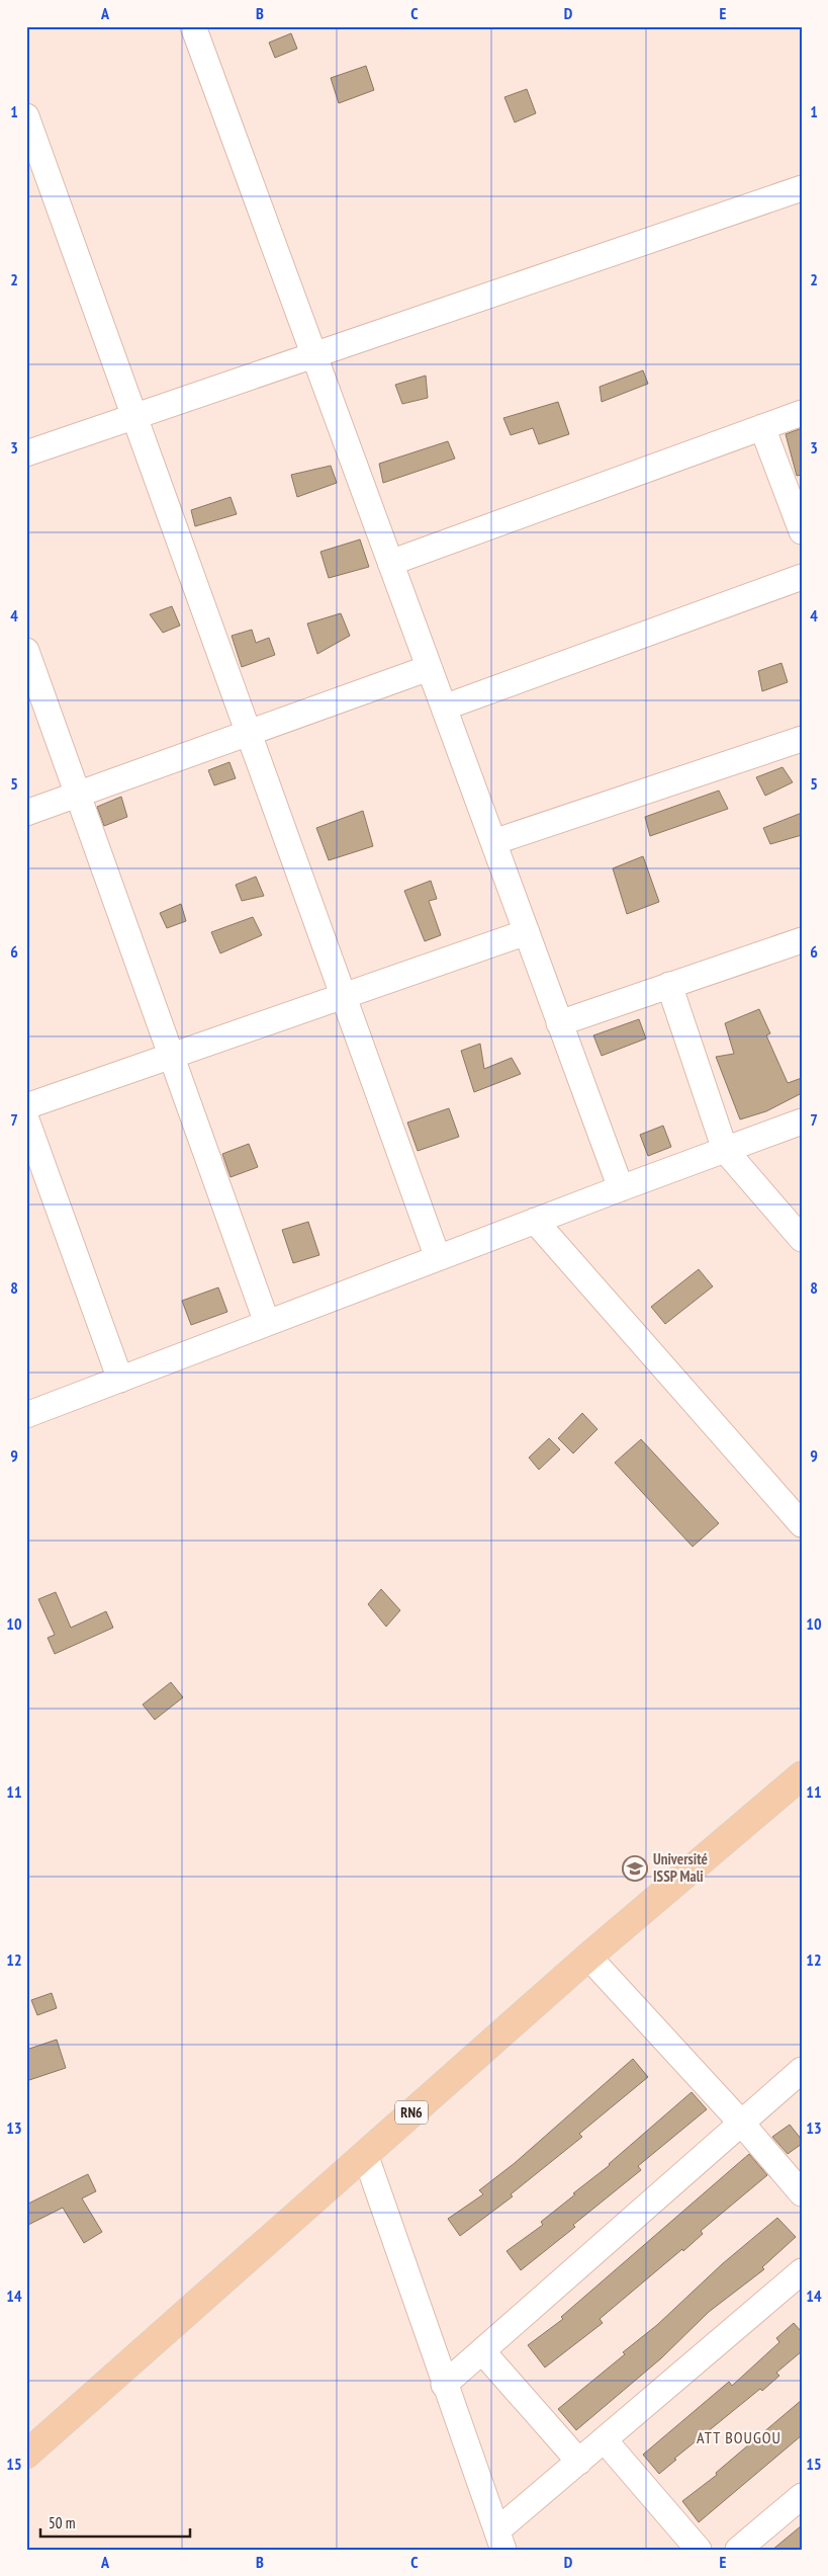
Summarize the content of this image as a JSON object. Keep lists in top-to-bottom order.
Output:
{
  "streets": {
    "main road": ["RN6"]
  },
  "districts": ["ATT BOUGOU"],
  "places": {
    "school or university": ["Université ISSP Mali"]
  },
  "scale_bar": "50 m",
  "grid": {
    "columns": [
      "A",
      "B",
      "C",
      "D",
      "E"
    ],
    "rows": [
      "1",
      "2",
      "3",
      "4",
      "5",
      "6",
      "7",
      "8",
      "9",
      "10",
      "11",
      "12",
      "13",
      "14",
      "15"
    ]
  }
}
